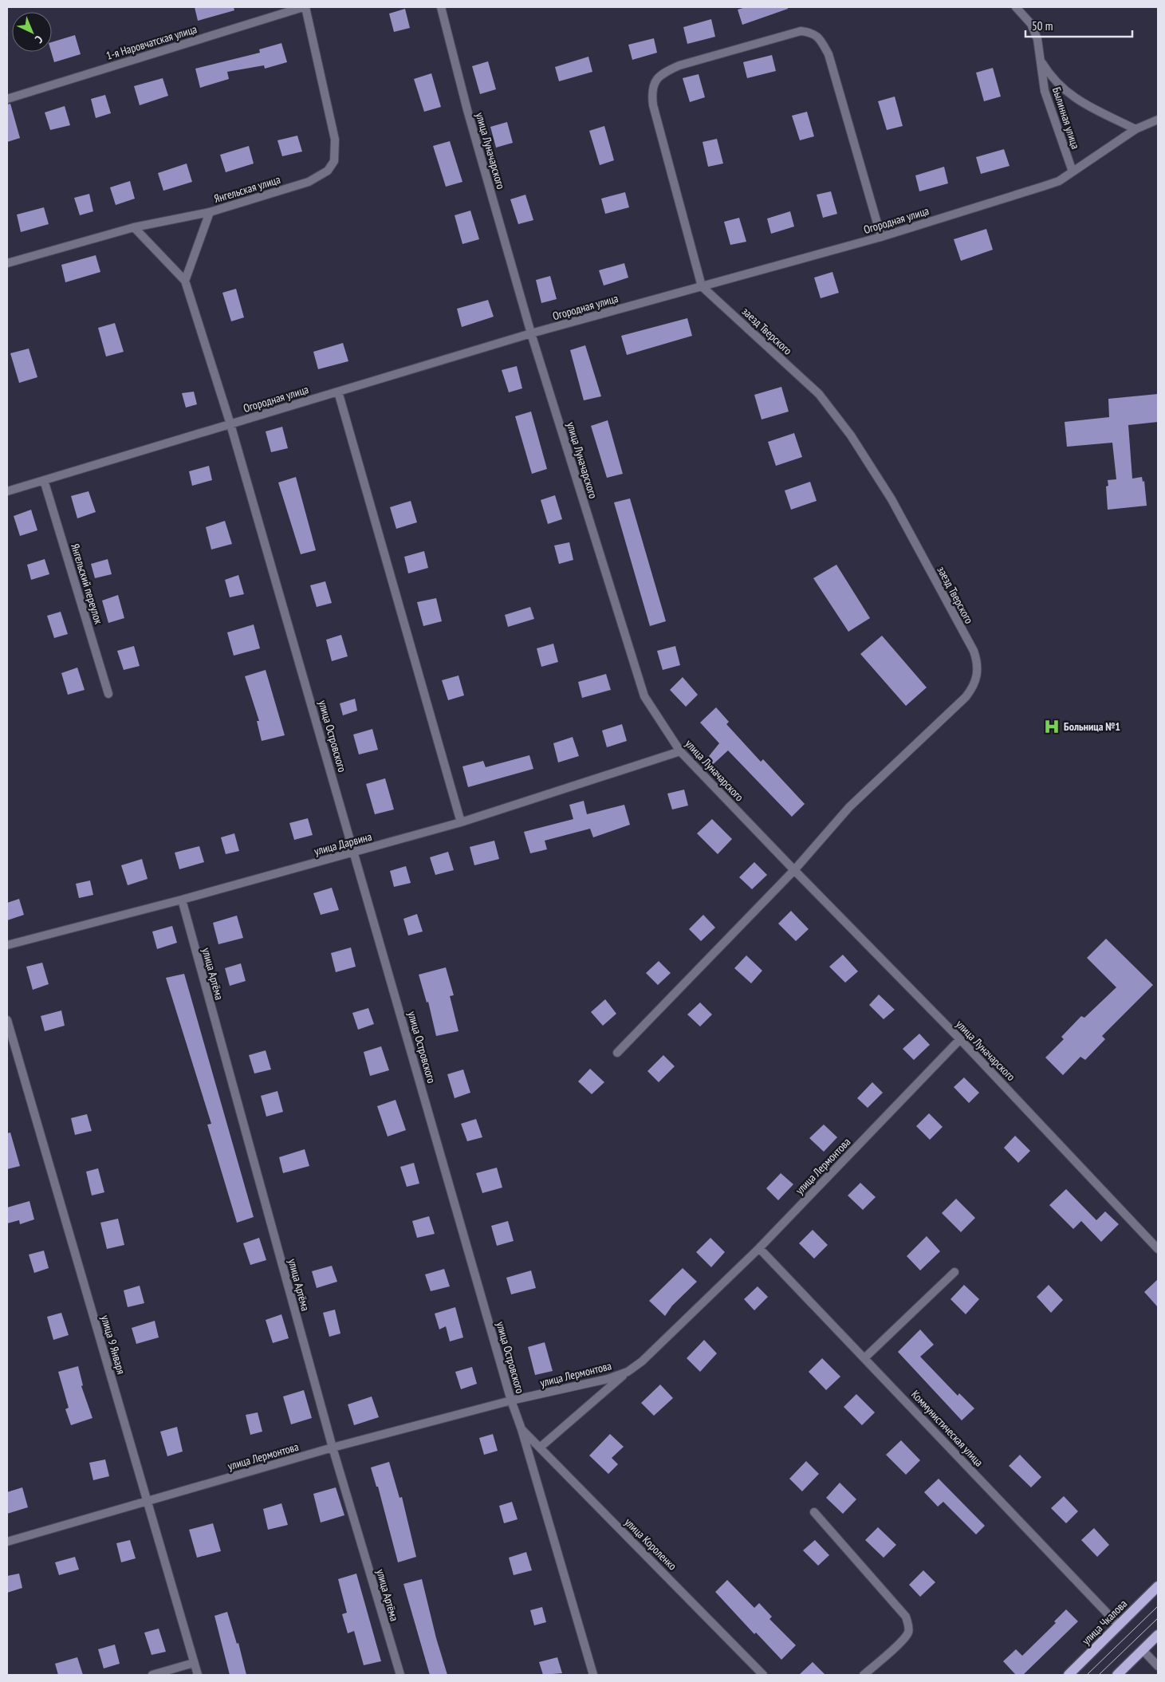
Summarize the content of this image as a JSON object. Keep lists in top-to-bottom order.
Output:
{
  "streets": {
    "main road": ["улица Чкалова"],
    "street": [
      "1-я Наровчатская улица",
      "Былинная улица",
      "улица Луначарского",
      "Янгельская улица",
      "Огородная улица",
      "заезд Тверского",
      "Янгельский переулок",
      "улица Островского",
      "улица Дарвина",
      "улица Артёма",
      "улица Лермонтова",
      "улица 9 Января",
      "Коммунистическая улица",
      "улица Короленко"
    ]
  },
  "crossings": [
    ["1-я Наровчатская улица", "Янгельская улица"],
    ["Былинная улица", "Огородная улица"],
    ["улица Луначарского", "Огородная улица"],
    ["улица Луначарского", "заезд Тверского"],
    ["улица Луначарского", "улица Дарвина"],
    ["улица Луначарского", "улица Лермонтова"],
    ["Огородная улица", "заезд Тверского"],
    ["Огородная улица", "Янгельский переулок"],
    ["Огородная улица", "улица Островского"],
    ["улица Островского", "улица Дарвина"],
    ["улица Островского", "улица Лермонтова"],
    ["улица Островского", "улица Короленко"],
    ["улица Дарвина", "улица Артёма"],
    ["улица Артёма", "улица Лермонтова"],
    ["улица Лермонтова", "улица 9 Января"],
    ["улица Лермонтова", "Коммунистическая улица"],
    ["Коммунистическая улица", "улица Чкалова"]
  ],
  "places": {
    "hospital": ["Больница №1"]
  },
  "scale_bar": "50 m",
  "north": "bottom right"
}
